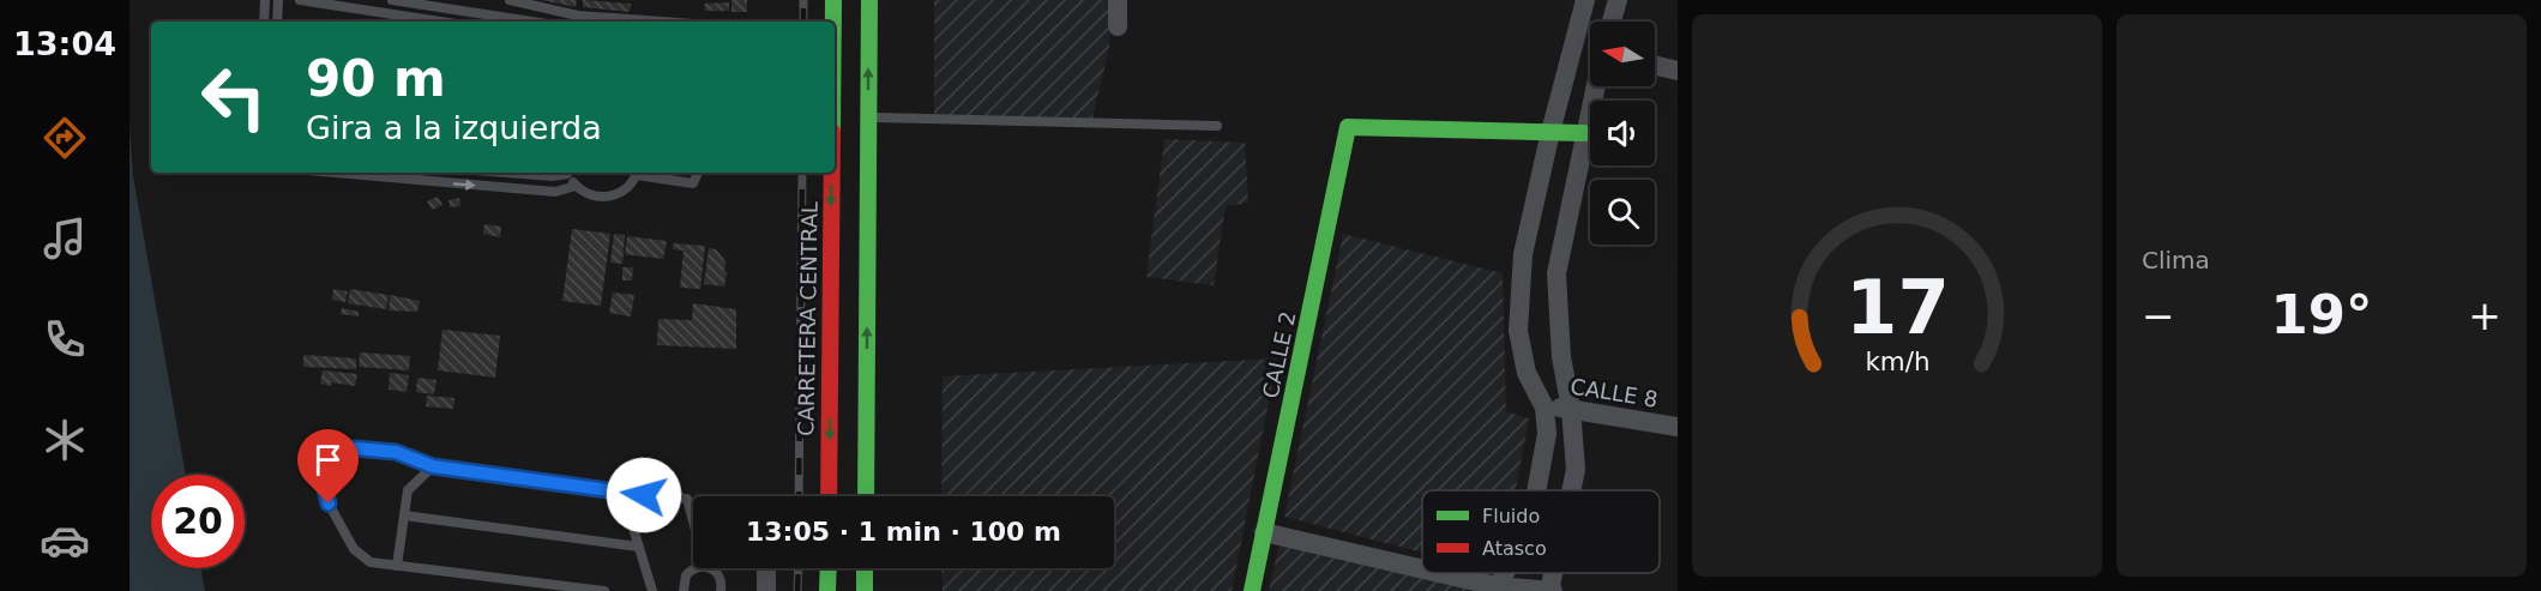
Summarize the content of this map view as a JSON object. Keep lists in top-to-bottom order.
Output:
{
  "streets": {
    "main road": ["CARRETERA CENTRAL", "CALLE 2"],
    "street": ["CALLE 8"]
  },
  "legend": ["Fluido", "Atasco"],
  "north": "left",
  "page": {
    "tabs": "13:04",
    "tile": "Clima",
    "turn": ["90 m", "Gira a la izquierda"],
    "heat": ["−", "19°", "+"],
    "limit": "20",
    "trip": "13:05 · 1 min · 100 m",
    "gauge": ["17", "km/h"]
  }
}
